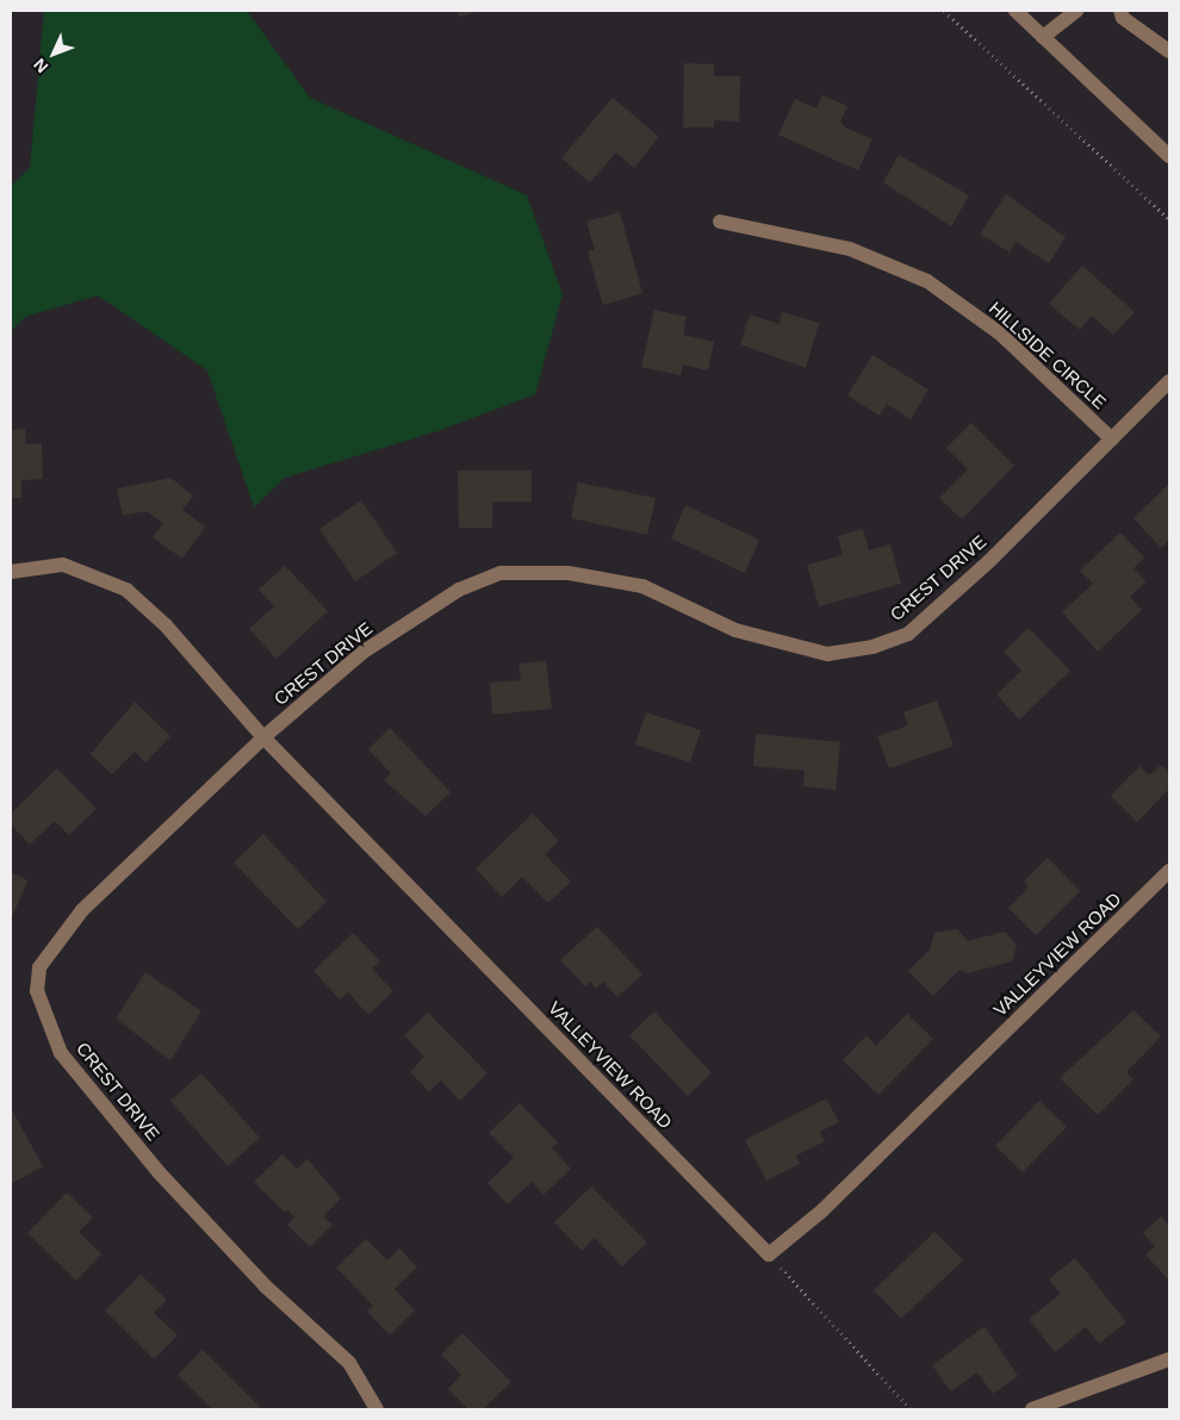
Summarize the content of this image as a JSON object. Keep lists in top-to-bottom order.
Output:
{
  "streets": {
    "street": ["HILLSIDE CIRCLE", "CREST DRIVE", "VALLEYVIEW ROAD"]
  },
  "crossings": [
    ["HILLSIDE CIRCLE", "CREST DRIVE"],
    ["CREST DRIVE", "VALLEYVIEW ROAD"]
  ],
  "north": "bottom left"
}
